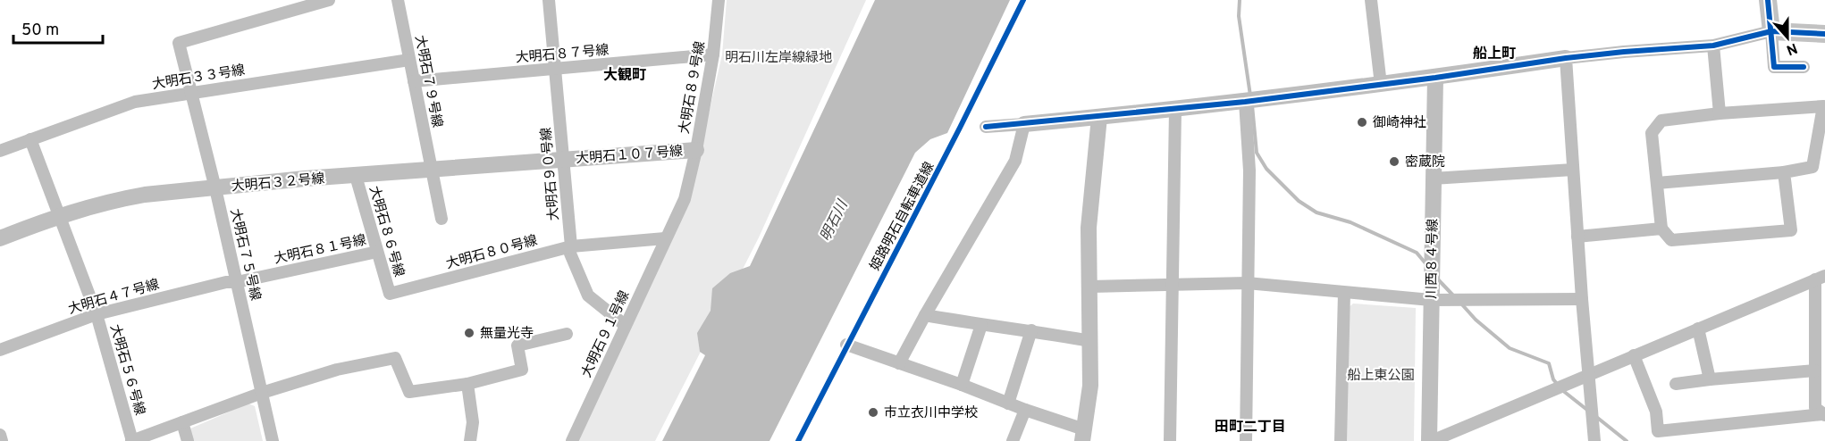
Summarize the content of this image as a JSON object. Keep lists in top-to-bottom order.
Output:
{
  "streets": {
    "street": [
      "大明石８７号線",
      "大明石３３号線",
      "大明石７９号線",
      "大明石８９号線",
      "大明石１０７号線",
      "大明石９０号線",
      "大明石３２号線",
      "大明石８６号線",
      "大明石８１号線",
      "大明石８０号線",
      "大明石７５号線",
      "川西８４号線",
      "大明石４７号線",
      "大明石９１号線",
      "大明石５６号線"
    ],
    "cycle path": ["姫路明石自転車道線"]
  },
  "crossings": [
    ["大明石８７号線", "大明石７９号線"],
    ["大明石８７号線", "大明石８９号線"],
    ["大明石８７号線", "大明石９０号線"],
    ["大明石３３号線", "大明石７９号線"],
    ["大明石３３号線", "大明石７５号線"],
    ["大明石３３号線", "大明石５６号線"],
    ["大明石７９号線", "大明石３２号線"],
    ["大明石８９号線", "大明石１０７号線"],
    ["大明石８９号線", "大明石８０号線"],
    ["大明石８９号線", "大明石９１号線"],
    ["大明石１０７号線", "大明石９０号線"],
    ["大明石１０７号線", "大明石３２号線"],
    ["大明石９０号線", "大明石３２号線"],
    ["大明石９０号線", "大明石８０号線"],
    ["大明石９０号線", "大明石９１号線"],
    ["大明石３２号線", "大明石８６号線"],
    ["大明石３２号線", "大明石７５号線"],
    ["大明石３２号線", "大明石５６号線"],
    ["大明石８６号線", "大明石８１号線"],
    ["大明石８６号線", "大明石８０号線"],
    ["大明石８１号線", "大明石７５号線"],
    ["大明石８１号線", "大明石４７号線"],
    ["大明石８０号線", "大明石９１号線"],
    ["大明石７５号線", "大明石４７号線"],
    ["大明石４７号線", "大明石５６号線"]
  ],
  "districts": ["船上町", "大観町", "田町二丁目"],
  "water": ["明石川"],
  "parks": ["明石川左岸線緑地", "船上東公園"],
  "places": [
    "御崎神社",
    "密蔵院",
    "無量光寺",
    "市立衣川中学校"
  ],
  "scale_bar": "50 m",
  "north": "bottom"
}
